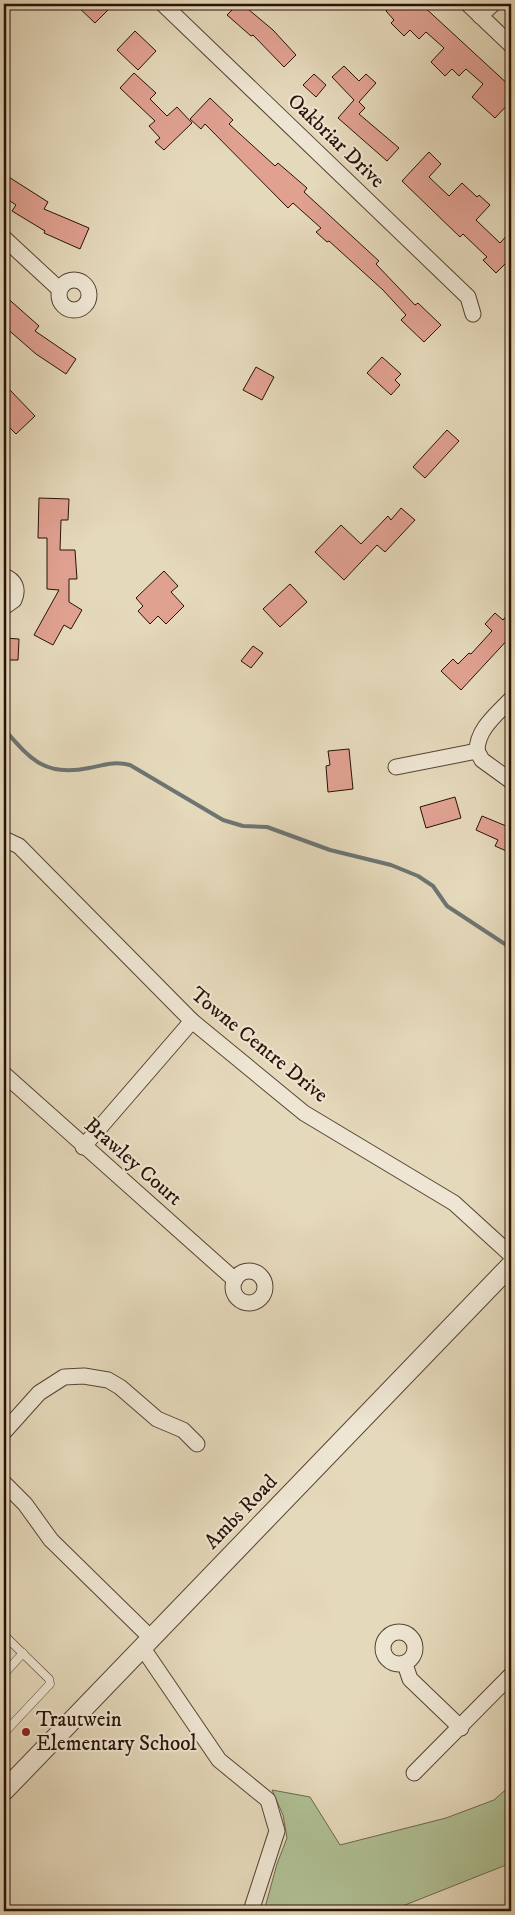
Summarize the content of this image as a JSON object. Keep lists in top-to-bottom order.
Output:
{
  "streets": {
    "street": [
      "Oakbriar Drive",
      "Towne Centre Drive",
      "Brawley Court",
      "Ambs Road"
    ]
  },
  "places": ["Trautwein Elementary School"]
}
